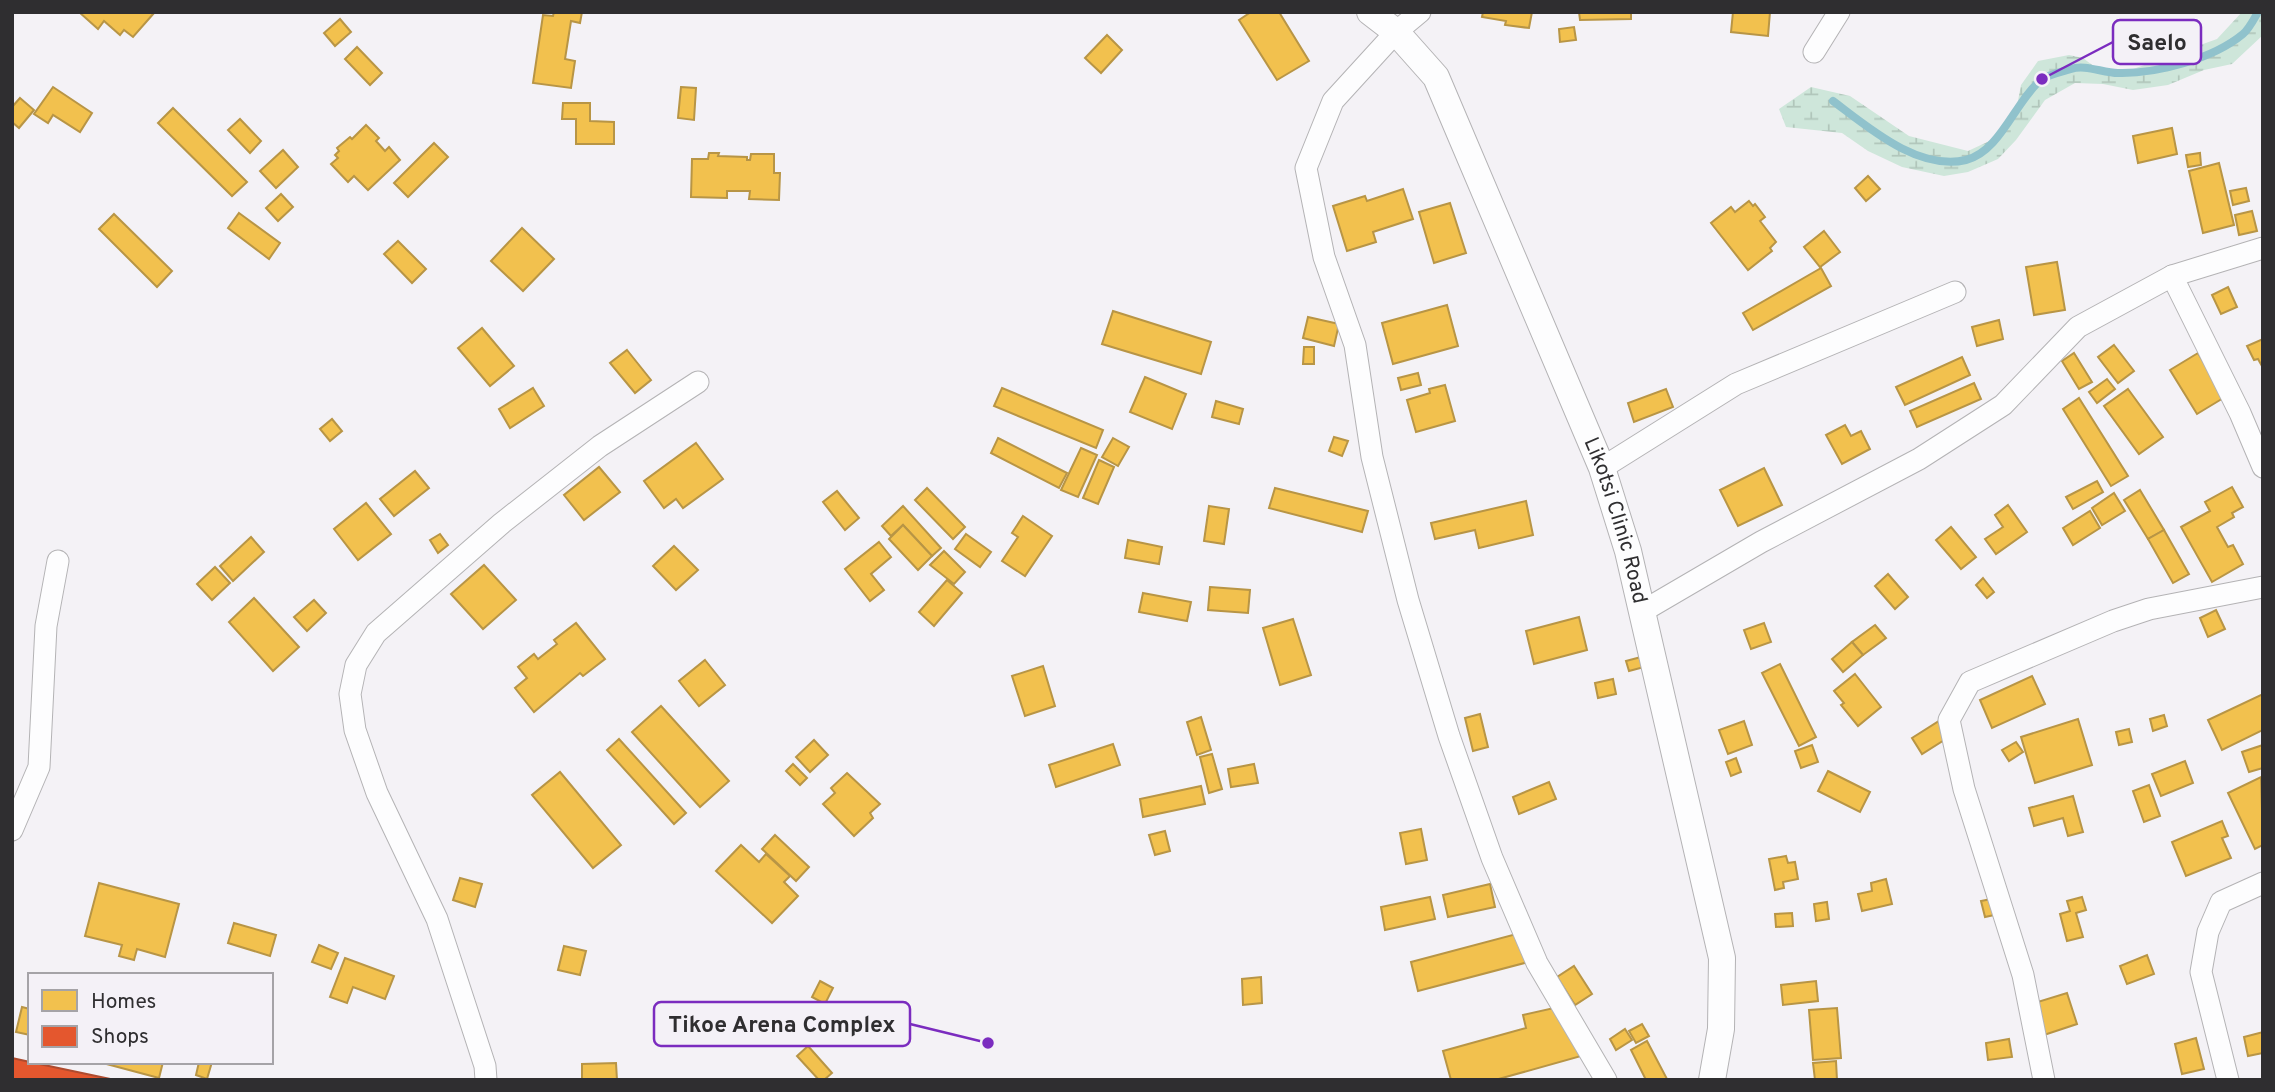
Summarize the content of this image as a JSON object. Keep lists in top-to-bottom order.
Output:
{
  "streets": {
    "street": ["Likotsi Clinic Road"]
  },
  "places": ["Saelo", "Tikoe Arena Complex"],
  "legend": ["Homes", "Shops"]
}
